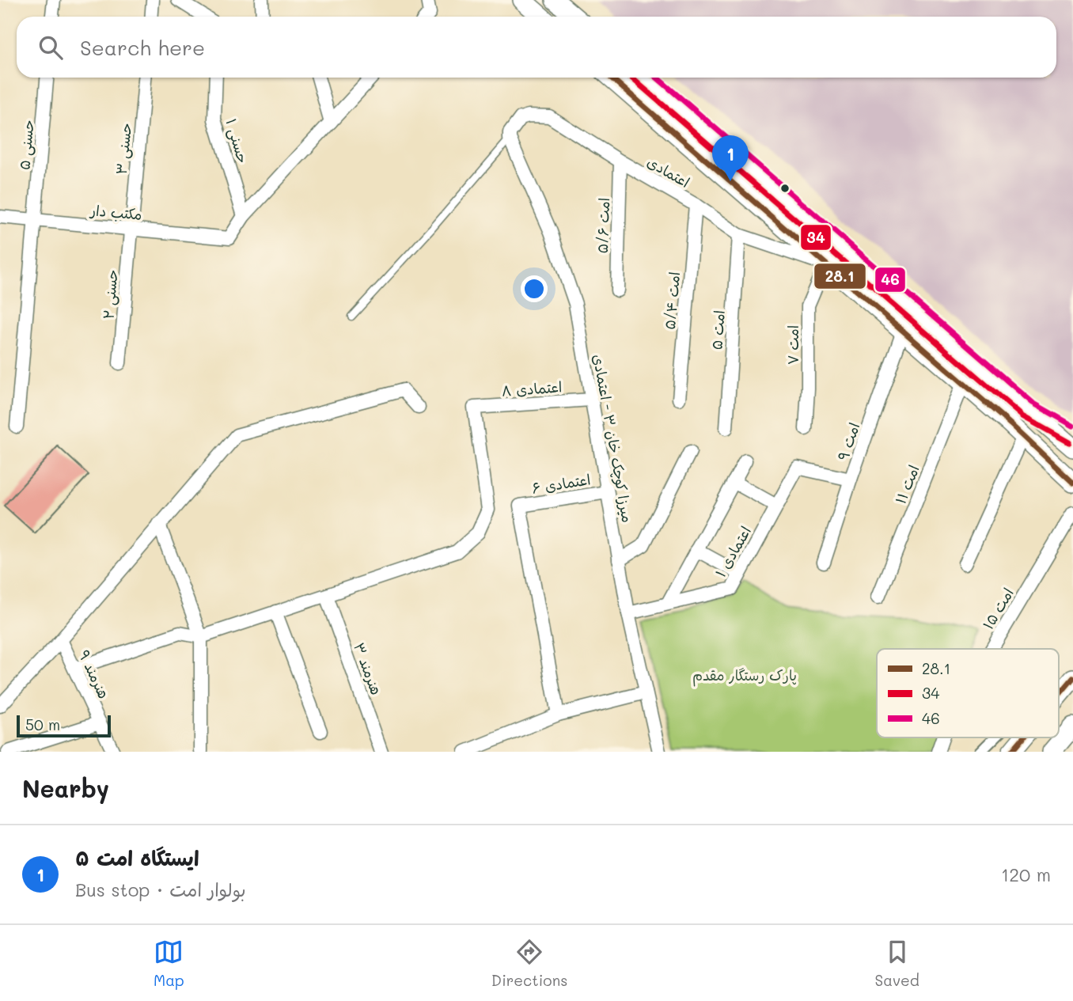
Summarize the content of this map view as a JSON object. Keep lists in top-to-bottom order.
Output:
{
  "streets": {
    "street": [
      "حسنی ۱",
      "حسنی ۵",
      "حسنی ۳",
      "اعتمادی",
      "مکتب دار",
      "امت ۵/۶",
      "حسنی ۲",
      "امت ۵/۴",
      "امت ۵",
      "امت ۷",
      "اعتمادی ۸",
      "میرزا کوچک خان ۳ - اعتمادی",
      "امت ۹",
      "اعتمادی ۶",
      "امت ۱۱",
      "اعتمادی ۱",
      "امت ۱۵",
      "هنرمند ۳",
      "هنرمند ۹"
    ]
  },
  "crossings": [
    ["حسنی ۱", "مکتب دار"],
    ["حسنی ۵", "مکتب دار"],
    ["حسنی ۳", "مکتب دار"],
    ["حسنی ۳", "حسنی ۲"],
    ["اعتمادی", "امت ۵/۶"],
    ["اعتمادی", "امت ۵/۴"],
    ["اعتمادی", "امت ۵"],
    ["اعتمادی", "امت ۷"],
    ["اعتمادی", "میرزا کوچک خان ۳ - اعتمادی"],
    ["مکتب دار", "حسنی ۲"],
    ["اعتمادی ۸", "میرزا کوچک خان ۳ - اعتمادی"],
    ["اعتمادی ۸", "هنرمند ۳"],
    ["میرزا کوچک خان ۳ - اعتمادی", "اعتمادی ۶"],
    ["میرزا کوچک خان ۳ - اعتمادی", "اعتمادی ۱"],
    ["امت ۹", "اعتمادی ۱"]
  ],
  "parks": ["پارک رستگار مقدم"],
  "lines": ["transit line 28.1", "transit line 46", "transit line 34"],
  "legend": ["28.1", "34", "46"],
  "scale_bar": "50 m",
  "page": {
    "search": "Search here",
    "pins": "1",
    "scale": "50 m",
    "heading": "Nearby",
    "list": [
      {
        "mark": "1",
        "name": "ایستگاه امت ۵",
        "note": "Bus stop · بولوار امت",
        "value": "120 m"
      }
    ],
    "nav": ["Map", "Directions", "Saved"]
  }
}
